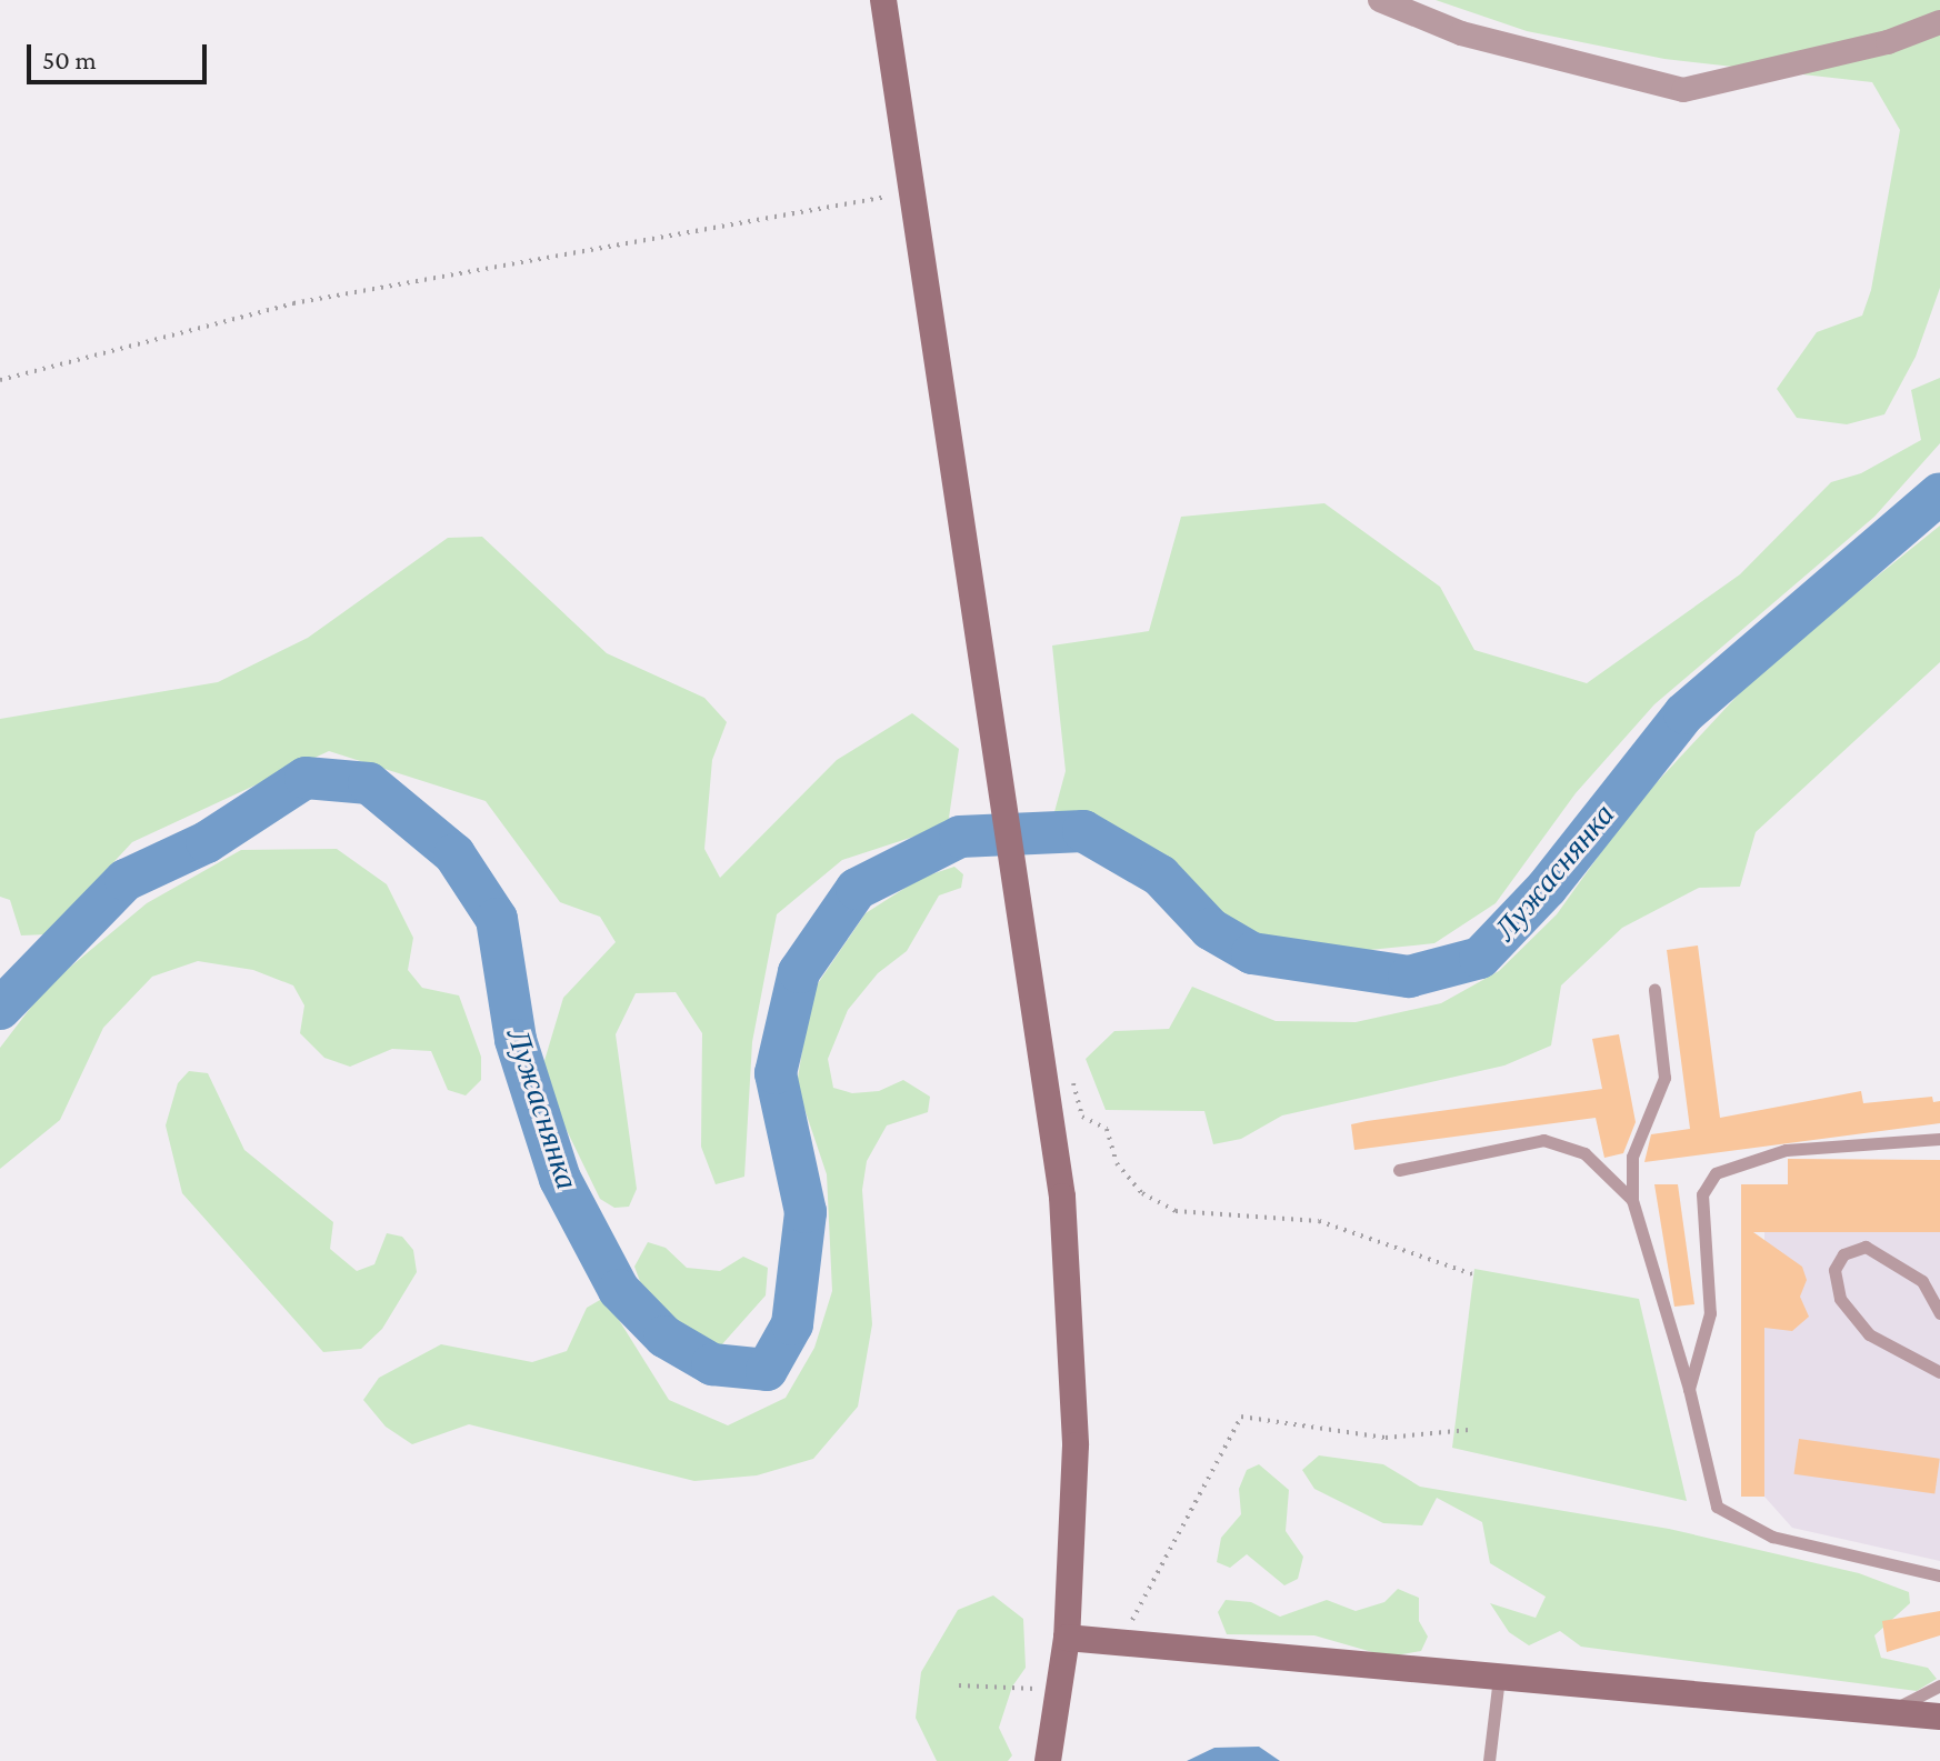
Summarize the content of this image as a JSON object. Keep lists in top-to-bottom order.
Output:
{
  "water": ["Лужаснянка"],
  "scale_bar": "50 m"
}
